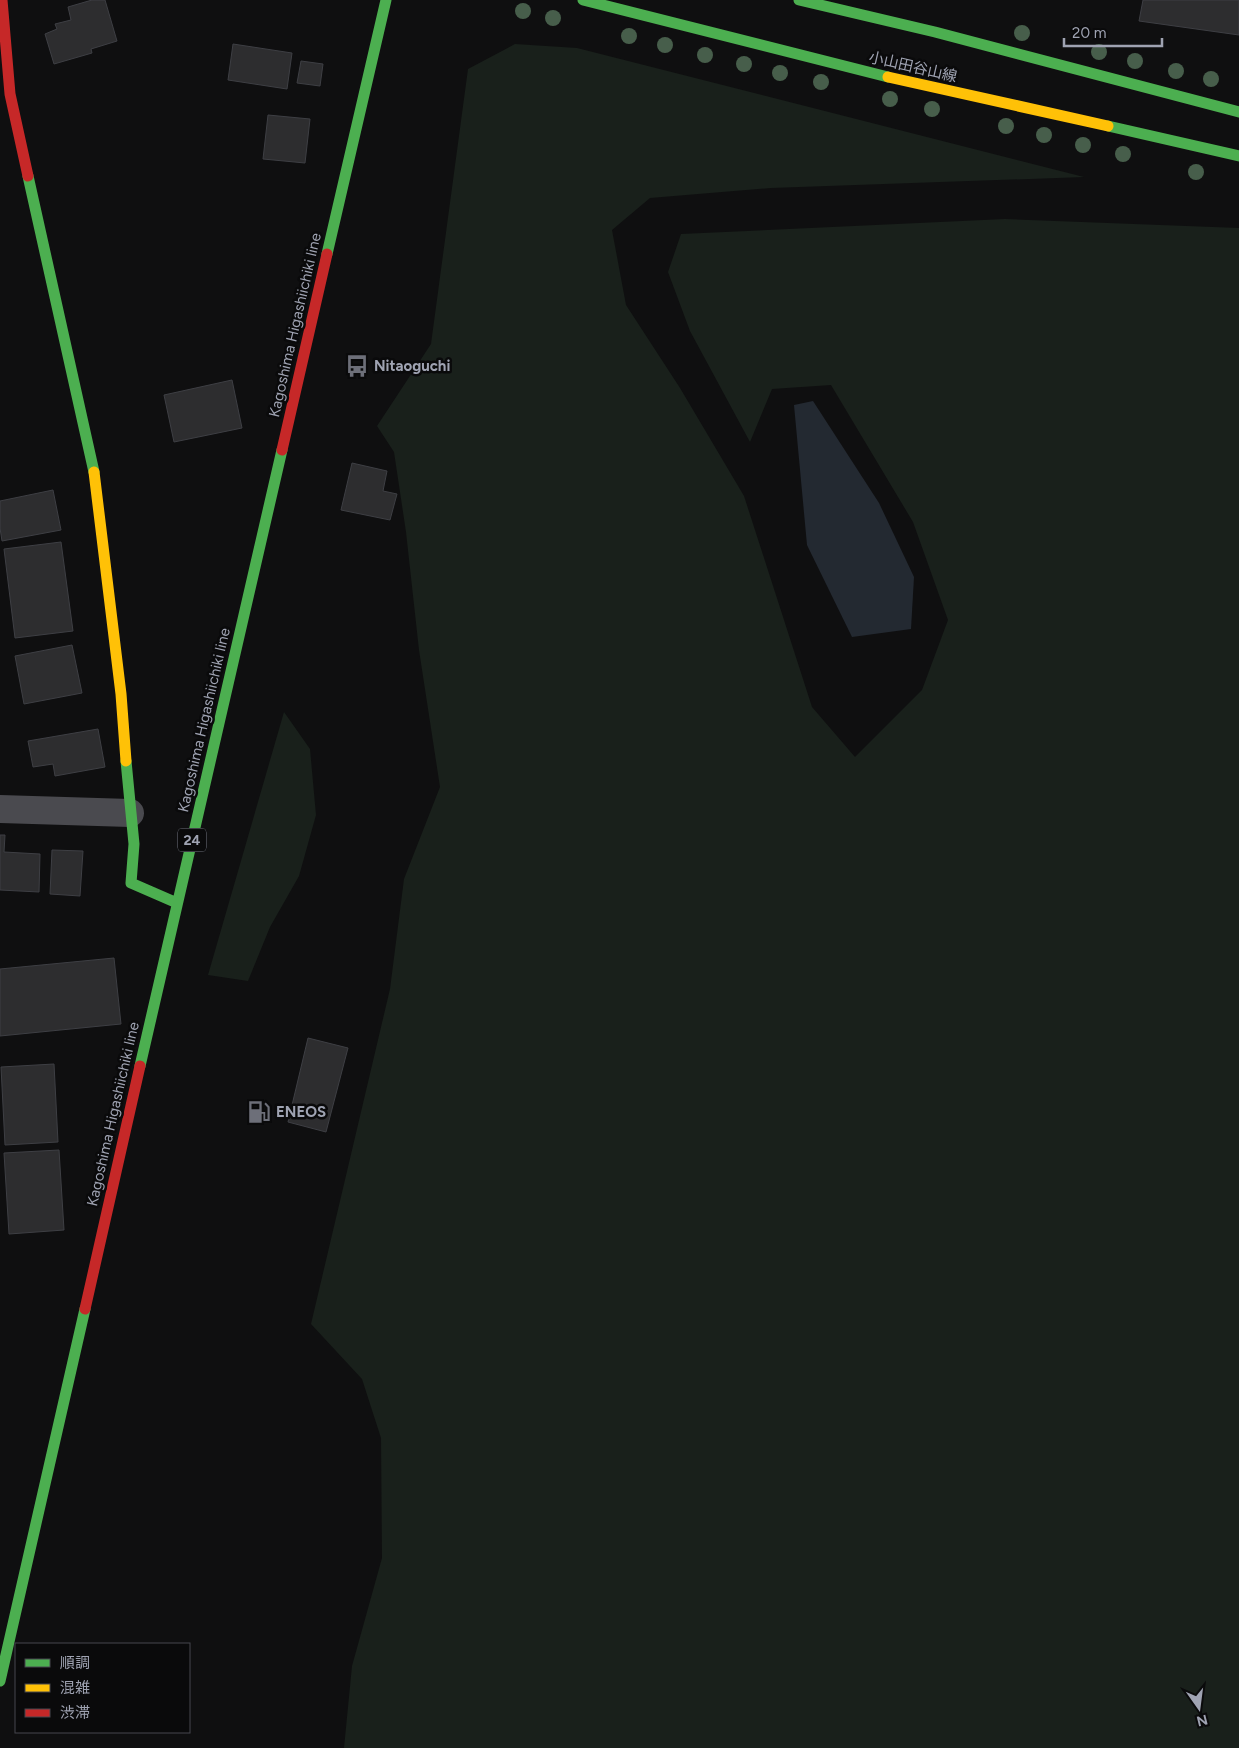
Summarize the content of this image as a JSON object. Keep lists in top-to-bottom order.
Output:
{
  "streets": {
    "main road": ["小山田谷山線", "Kagoshima Higashiichiki line", "24"]
  },
  "places": {
    "bus stop": ["Nitaoguchi"],
    "fuel station": ["ENEOS"]
  },
  "legend": ["順調", "混雑", "渋滞"],
  "scale_bar": "20 m",
  "north": "bottom"
}
